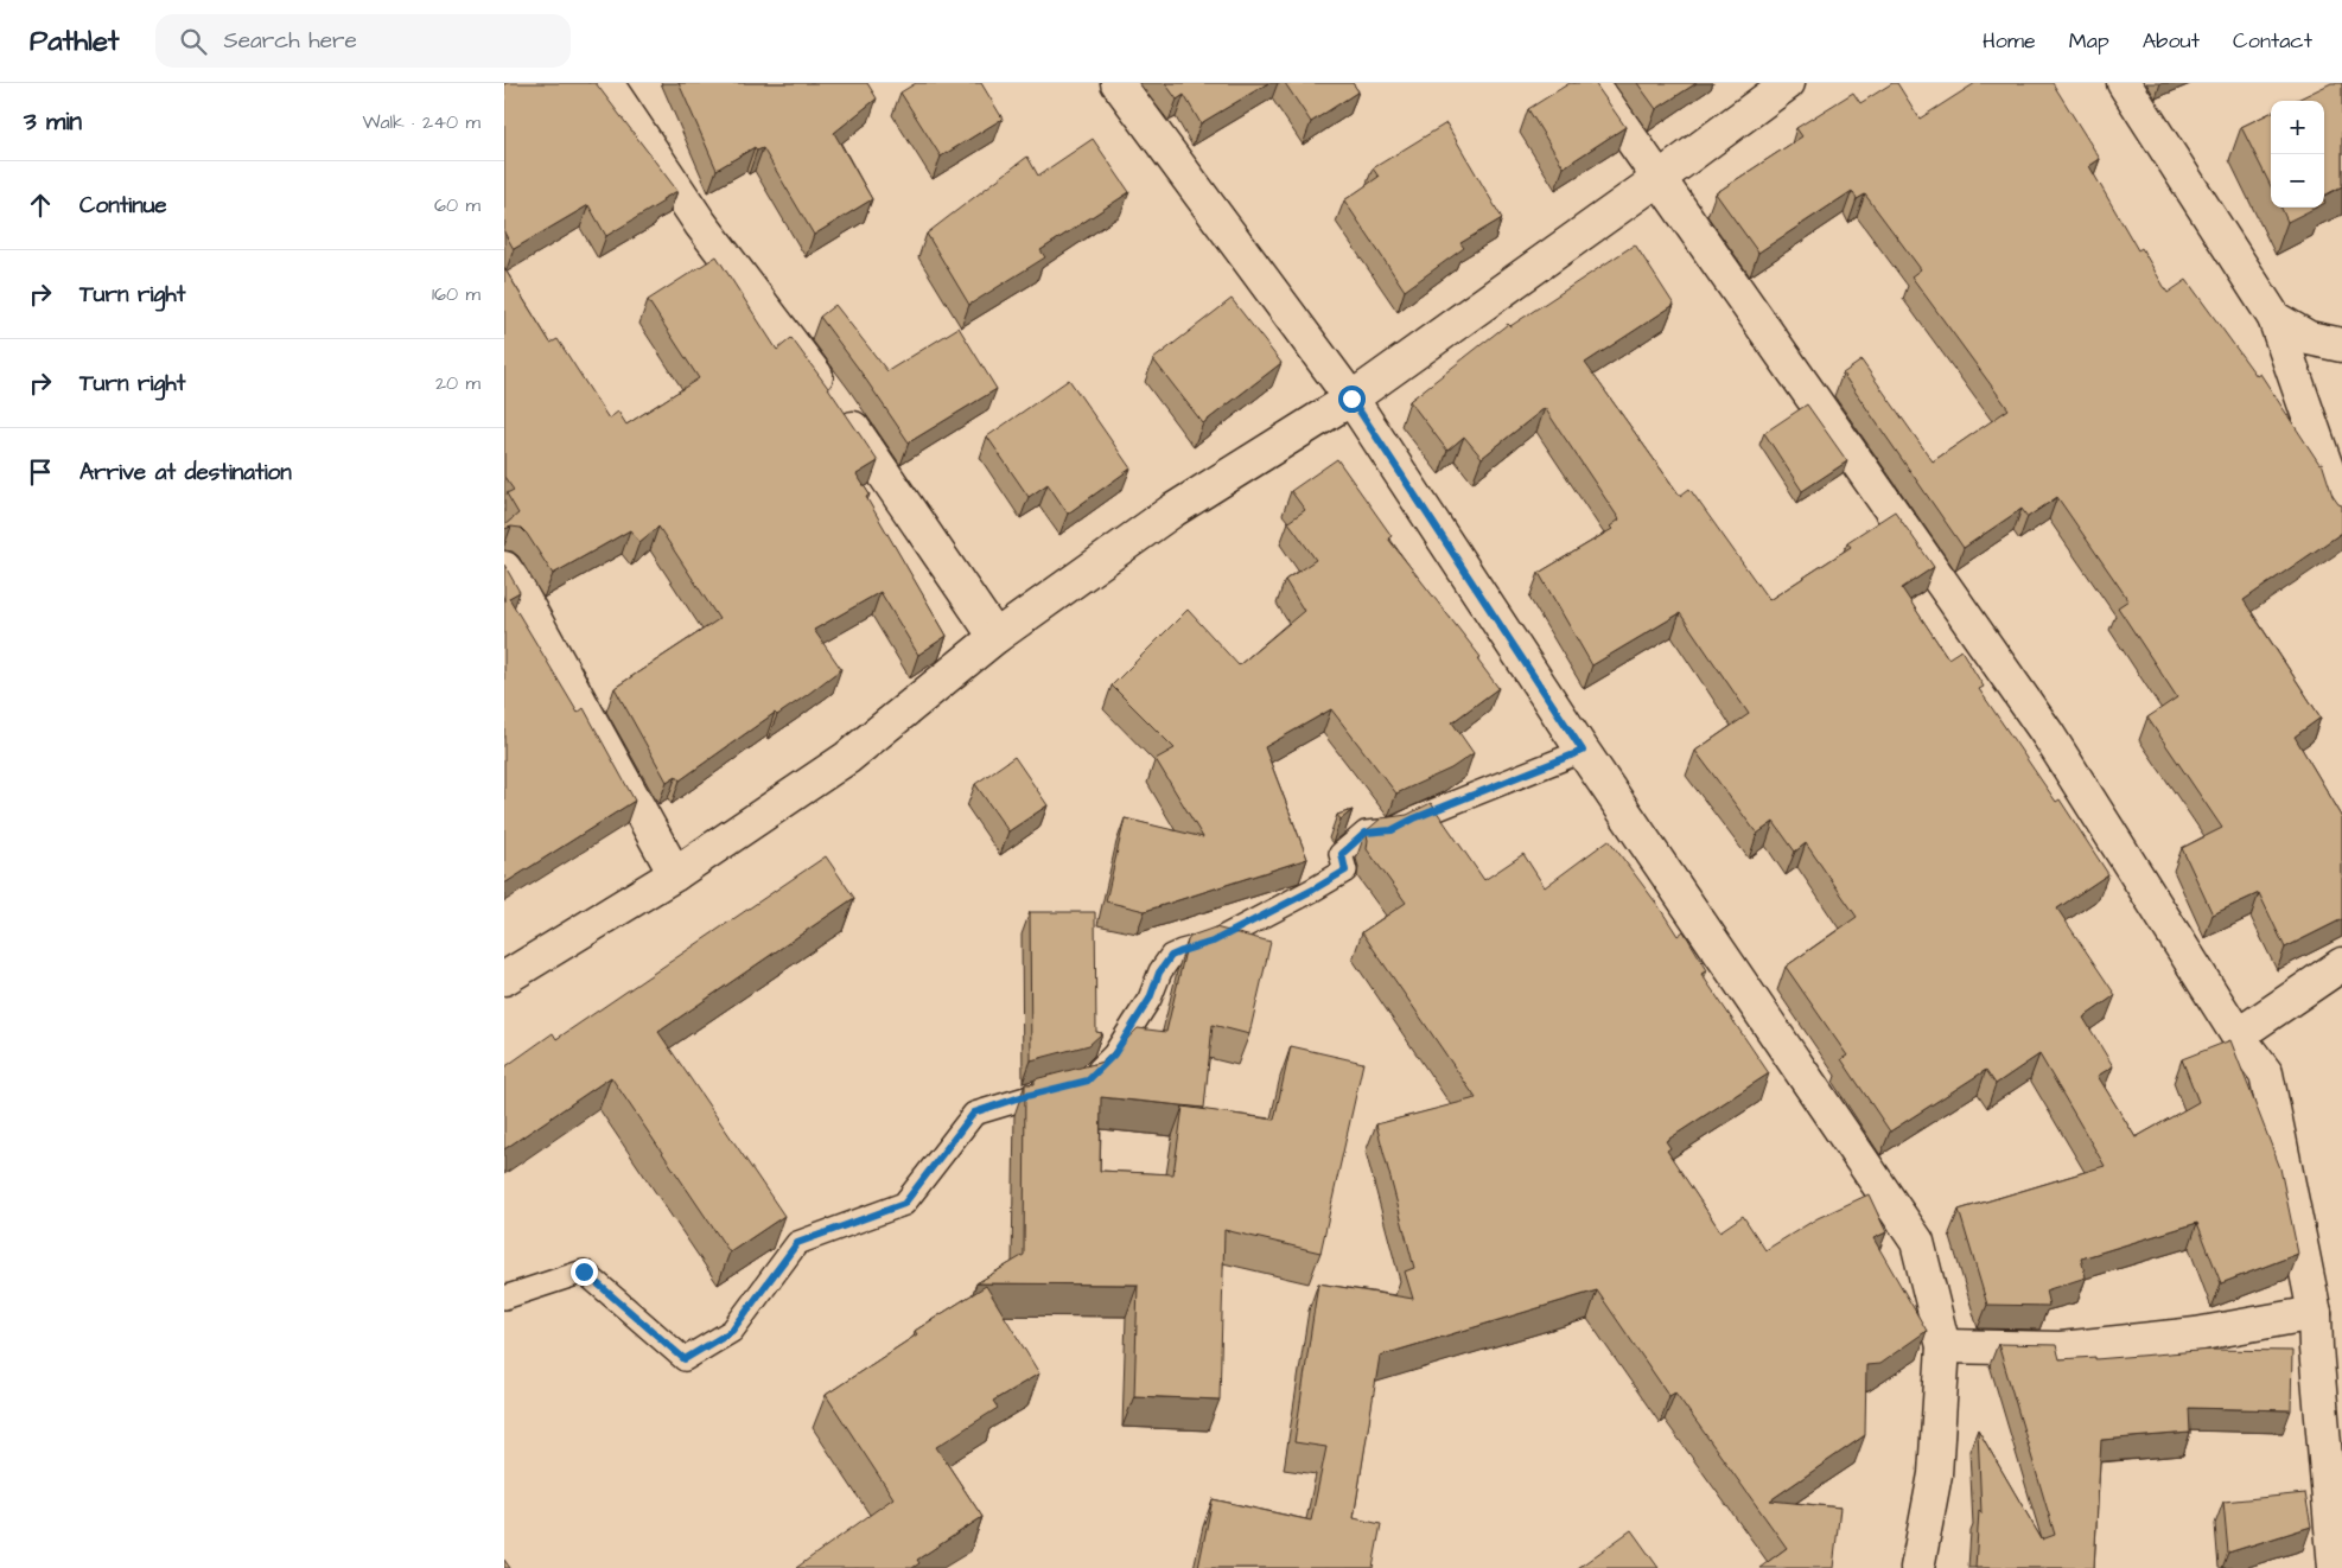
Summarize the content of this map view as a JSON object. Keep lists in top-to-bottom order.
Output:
{
  "page": {
    "header": "Pathlet",
    "search": "Search here",
    "nav": [
      "Home",
      "Map",
      "About",
      "Contact"
    ],
    "heading": ["3 min", "Walk · 240 m"],
    "map_buttons": ["+", "−"],
    "list": [
      ["Continue", "60 m"],
      ["Turn right", "160 m"],
      ["Turn right", "20 m"],
      "Arrive at destination"
    ]
  }
}
